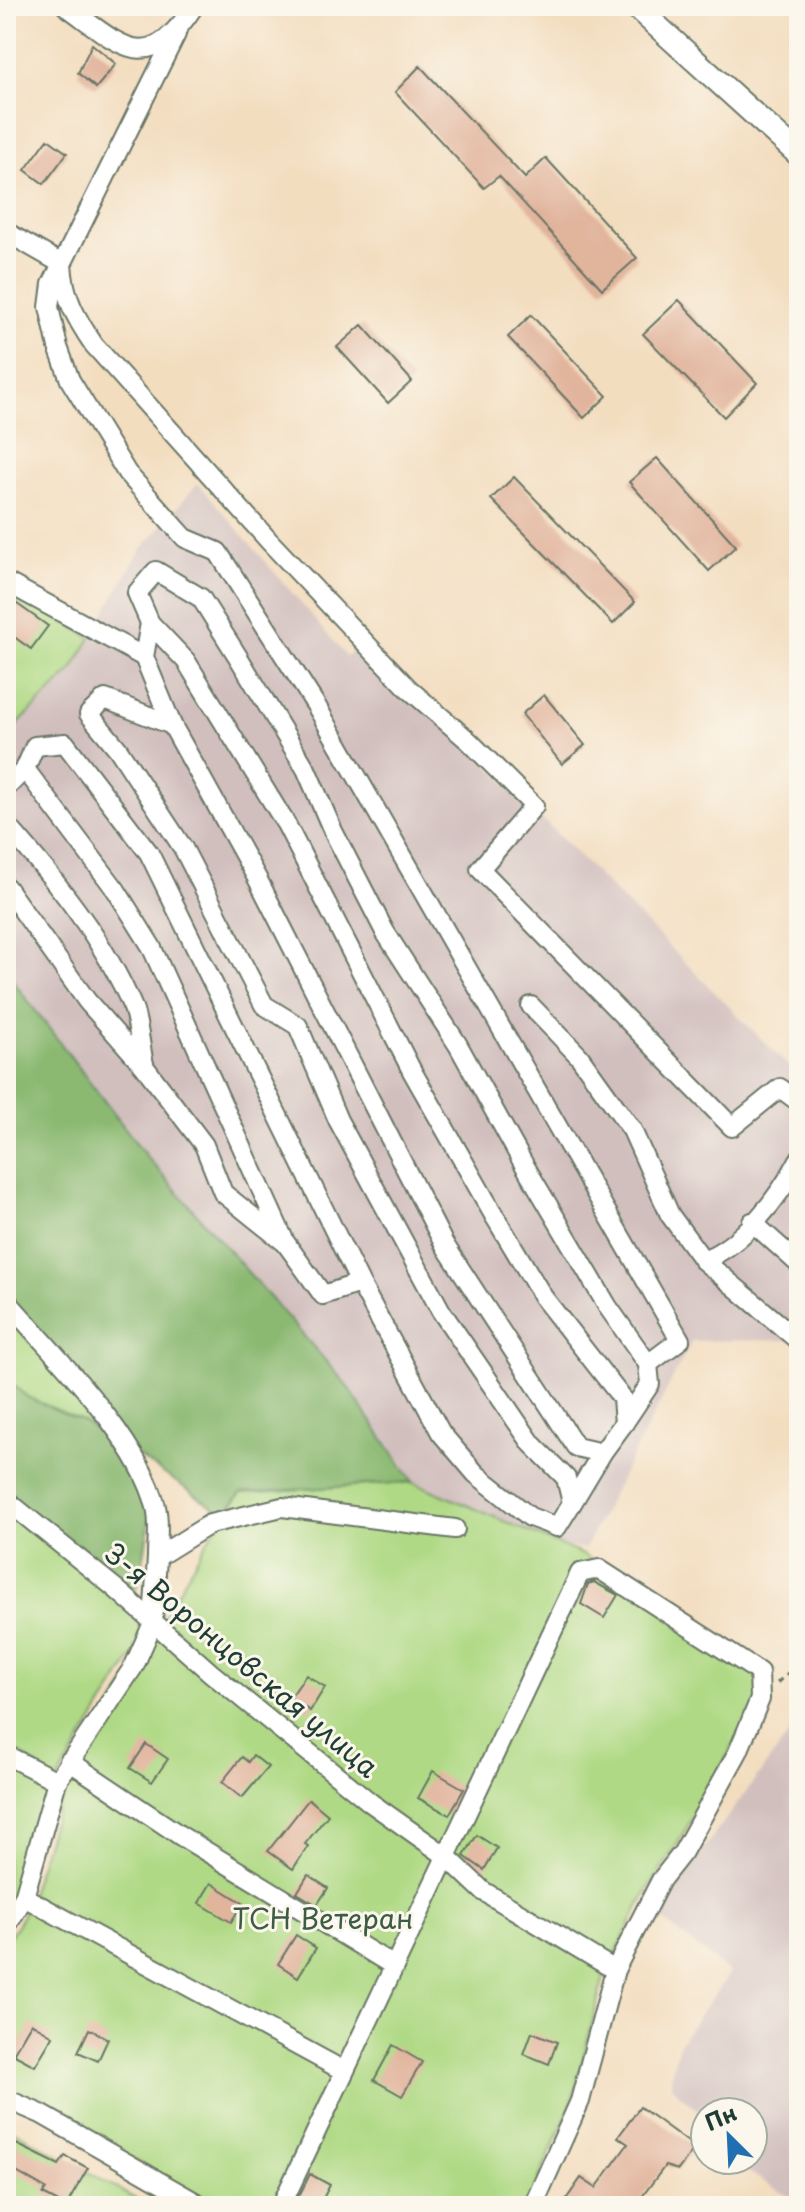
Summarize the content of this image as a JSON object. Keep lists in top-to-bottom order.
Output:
{
  "streets": {
    "street": ["3-я Воронцовская улица"]
  },
  "parks": ["ТСН Ветеран"],
  "north": "top left"
}
